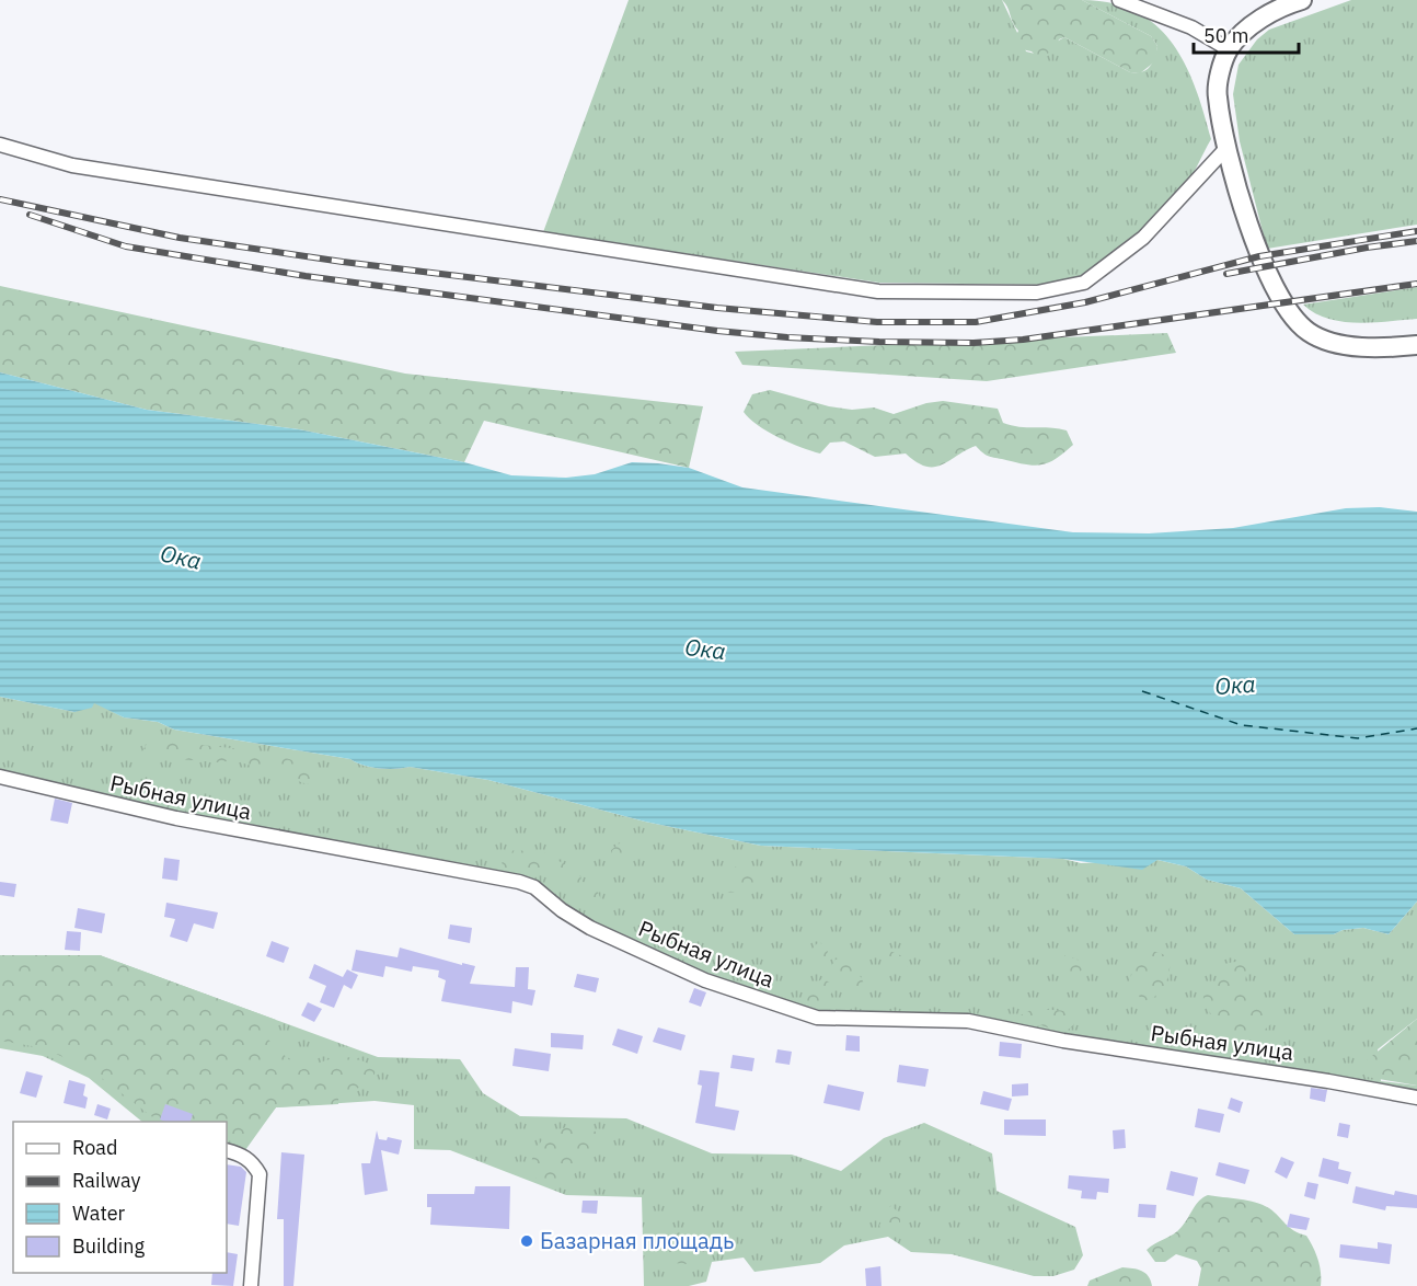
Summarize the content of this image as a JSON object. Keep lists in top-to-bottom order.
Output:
{
  "streets": {
    "street": ["Рыбная улица"]
  },
  "water": ["Ока"],
  "places": ["Базарная площадь"],
  "legend": [
    "Road",
    "Railway",
    "Water",
    "Building"
  ],
  "scale_bar": "50 m"
}
